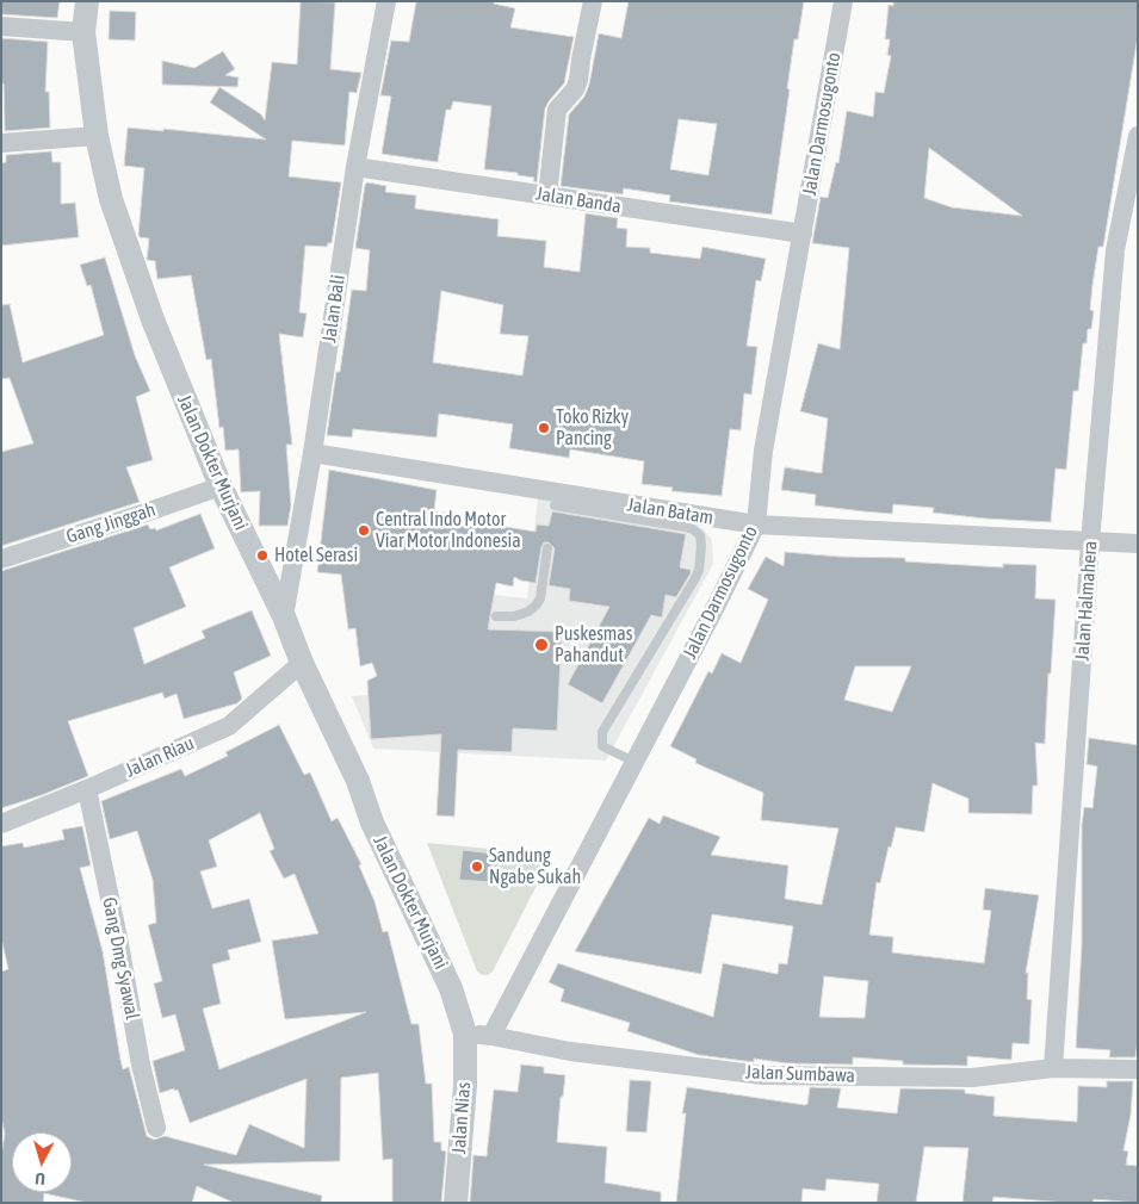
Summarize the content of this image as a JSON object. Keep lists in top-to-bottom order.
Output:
{
  "streets": {
    "street": [
      "Jalan Darmosugonto",
      "Jalan Banda",
      "Jalan Bali",
      "Jalan Dokter Murjani",
      "Jalan Batam",
      "Gang Jinggah",
      "Jalan Halmahera",
      "Jalan Riau",
      "Gang Dmg Syawal",
      "Jalan Sumbawa",
      "Jalan Nias"
    ]
  },
  "crossings": [
    ["Jalan Darmosugonto", "Jalan Banda"],
    ["Jalan Darmosugonto", "Jalan Batam"],
    ["Jalan Darmosugonto", "Jalan Sumbawa"],
    ["Jalan Banda", "Jalan Bali"],
    ["Jalan Bali", "Jalan Dokter Murjani"],
    ["Jalan Bali", "Jalan Batam"],
    ["Jalan Dokter Murjani", "Gang Jinggah"],
    ["Jalan Dokter Murjani", "Jalan Riau"],
    ["Jalan Dokter Murjani", "Jalan Sumbawa"],
    ["Jalan Dokter Murjani", "Jalan Nias"],
    ["Jalan Batam", "Jalan Halmahera"],
    ["Jalan Halmahera", "Jalan Sumbawa"],
    ["Jalan Riau", "Gang Dmg Syawal"],
    ["Jalan Sumbawa", "Jalan Nias"]
  ],
  "places": [
    "Toko Rizky Pancing",
    "Central Indo Motor Viar Motor Indonesia",
    "Hotel Serasi",
    "Puskesmas Pahandut",
    "Sandung Ngabe Sukah"
  ],
  "north": "bottom"
}
